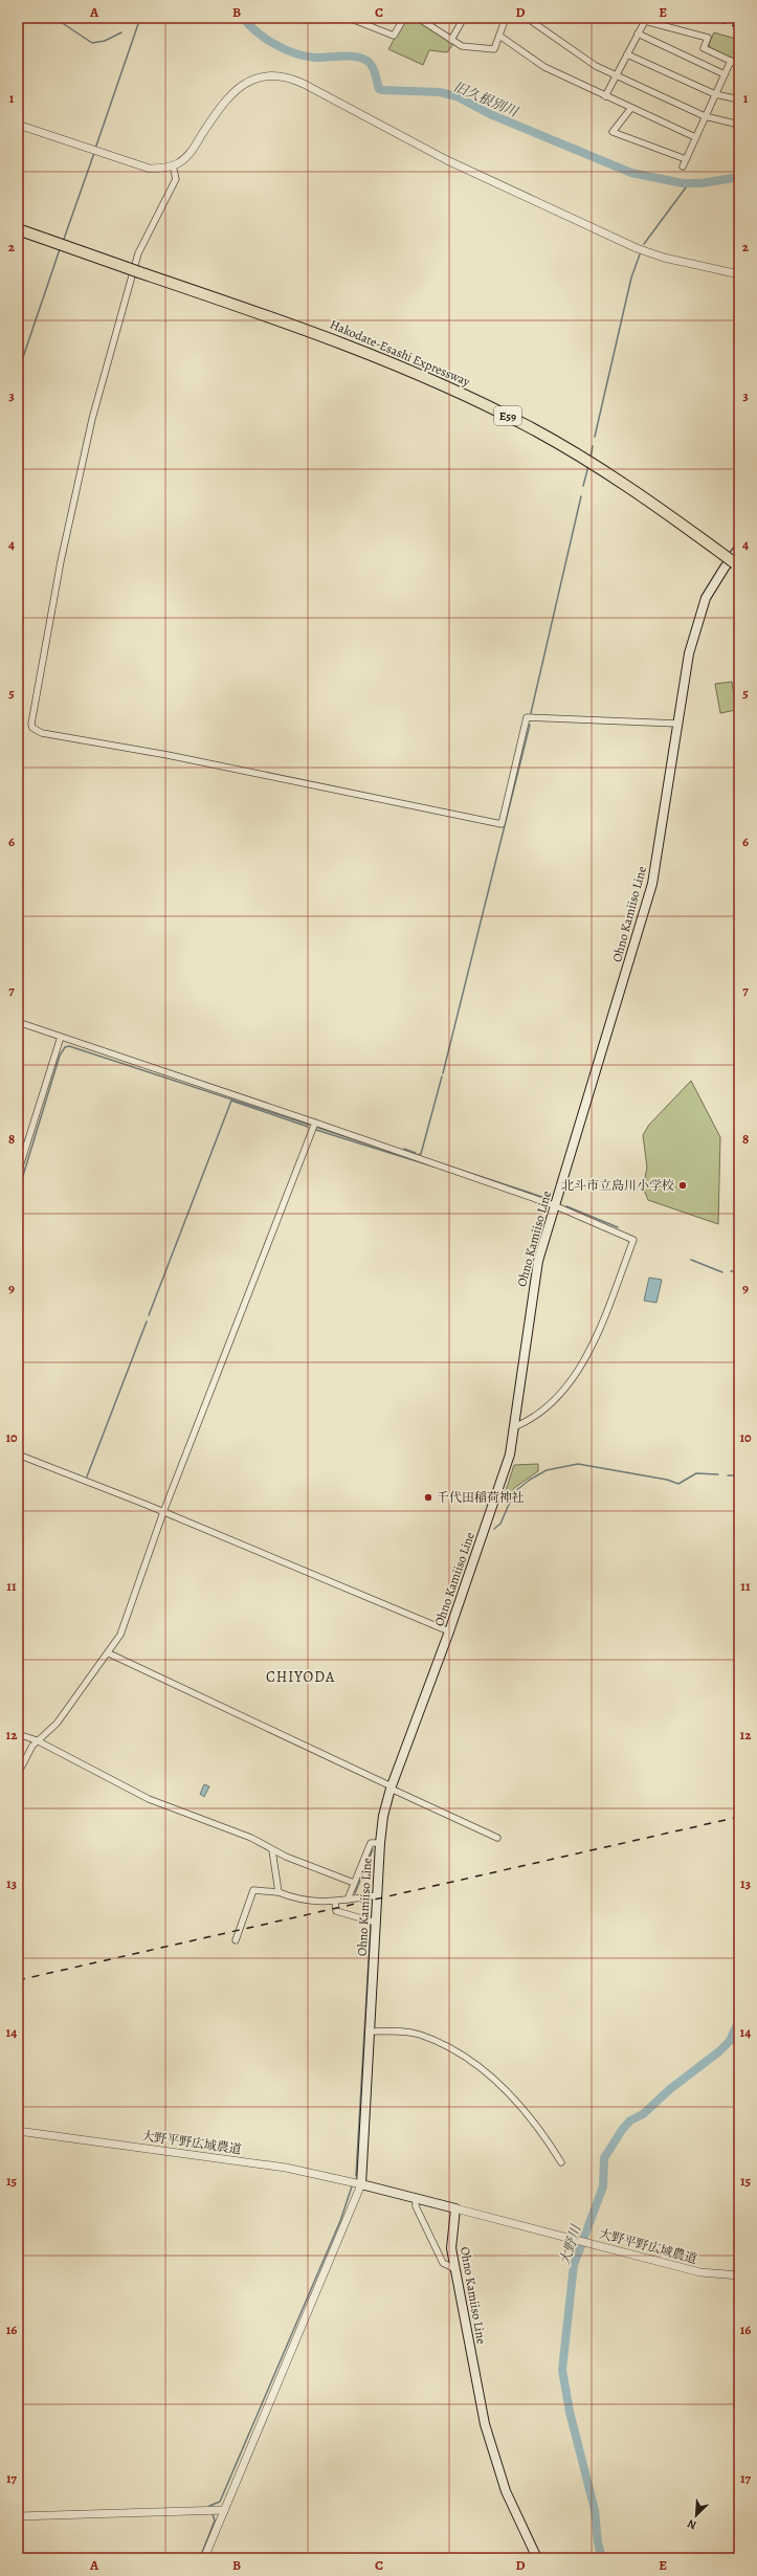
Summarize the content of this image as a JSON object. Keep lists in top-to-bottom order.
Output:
{
  "streets": {
    "highway": ["Hakodate-Esashi Expressway", "E59"],
    "main road": ["Ohno Kamiiso Line"],
    "street": ["大野平野広域農道"]
  },
  "crossings": [
    ["Ohno Kamiiso Line", "大野平野広域農道"]
  ],
  "districts": ["CHIYODA"],
  "water": ["旧久根別川", "大野川"],
  "places": ["北斗市立島川小学校", "千代田稲荷神社"],
  "north": "bottom left",
  "grid": {
    "columns": [
      "A",
      "B",
      "C",
      "D",
      "E"
    ],
    "rows": [
      "1",
      "2",
      "3",
      "4",
      "5",
      "6",
      "7",
      "8",
      "9",
      "10",
      "11",
      "12",
      "13",
      "14",
      "15",
      "16",
      "17"
    ]
  }
}
